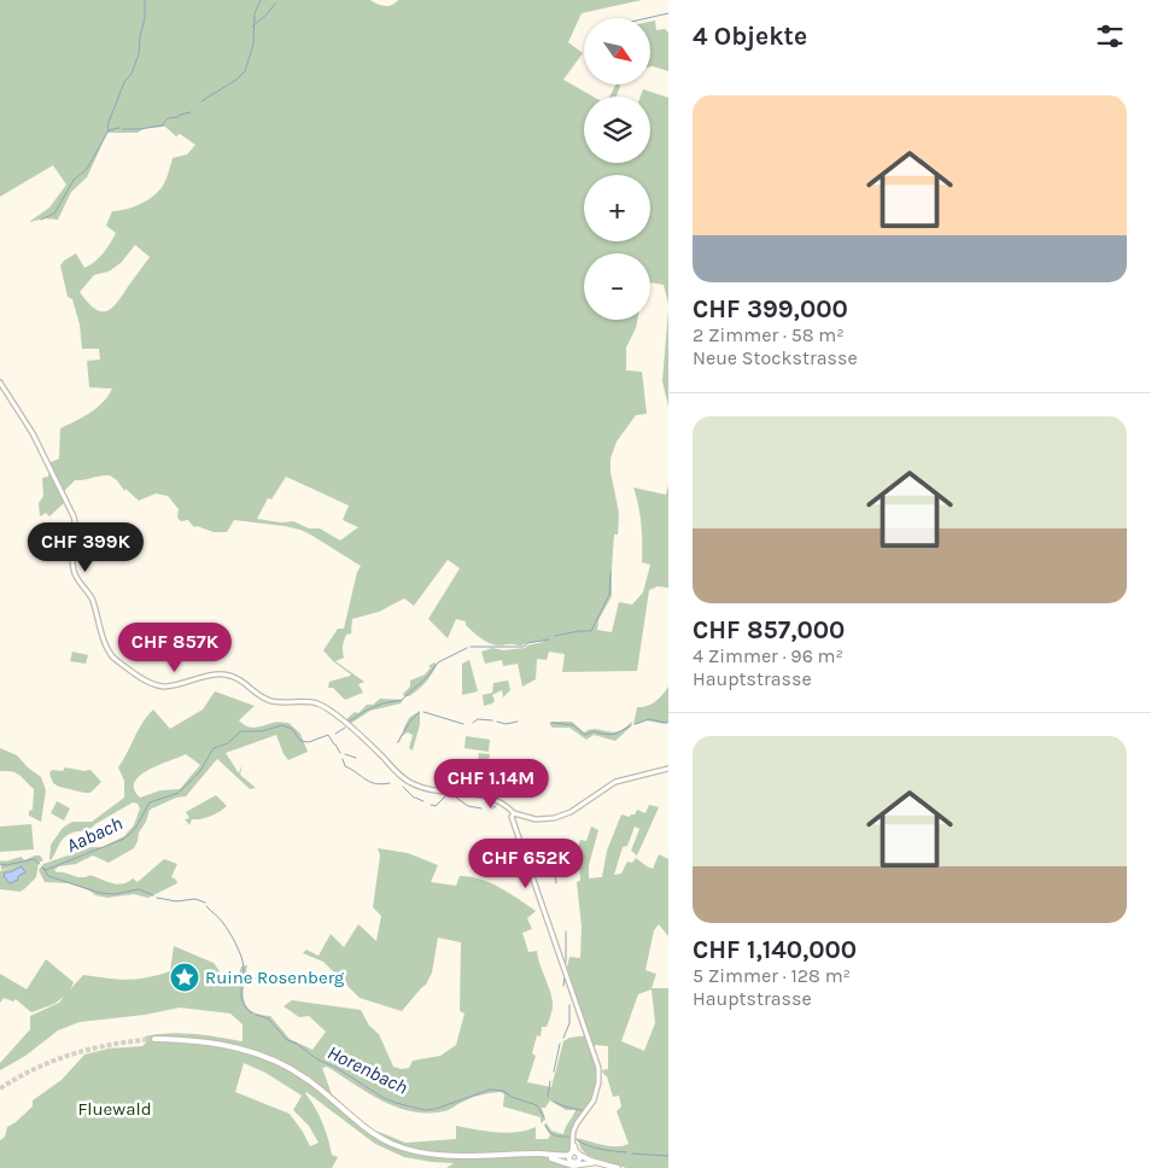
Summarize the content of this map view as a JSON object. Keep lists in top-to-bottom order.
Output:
{
  "water": ["Aabach", "Horenbach"],
  "parks": ["Fluewald"],
  "places": {
    "place": ["Ruine Rosenberg"]
  },
  "north": "bottom right",
  "page": {
    "heading": "4 Objekte",
    "map_buttons": ["+", "−"],
    "list": [
      {
        "name": "CHF 399,000",
        "note": "2 Zimmer · 58 m² · Neue Stockstrasse"
      },
      {
        "name": "CHF 857,000",
        "note": "4 Zimmer · 96 m² · Hauptstrasse"
      },
      {
        "name": "CHF 1,140,000",
        "note": "5 Zimmer · 128 m² · Hauptstrasse"
      }
    ],
    "price": [
      "CHF 399K",
      "CHF 857K",
      "CHF 1.14M",
      "CHF 652K"
    ]
  }
}
